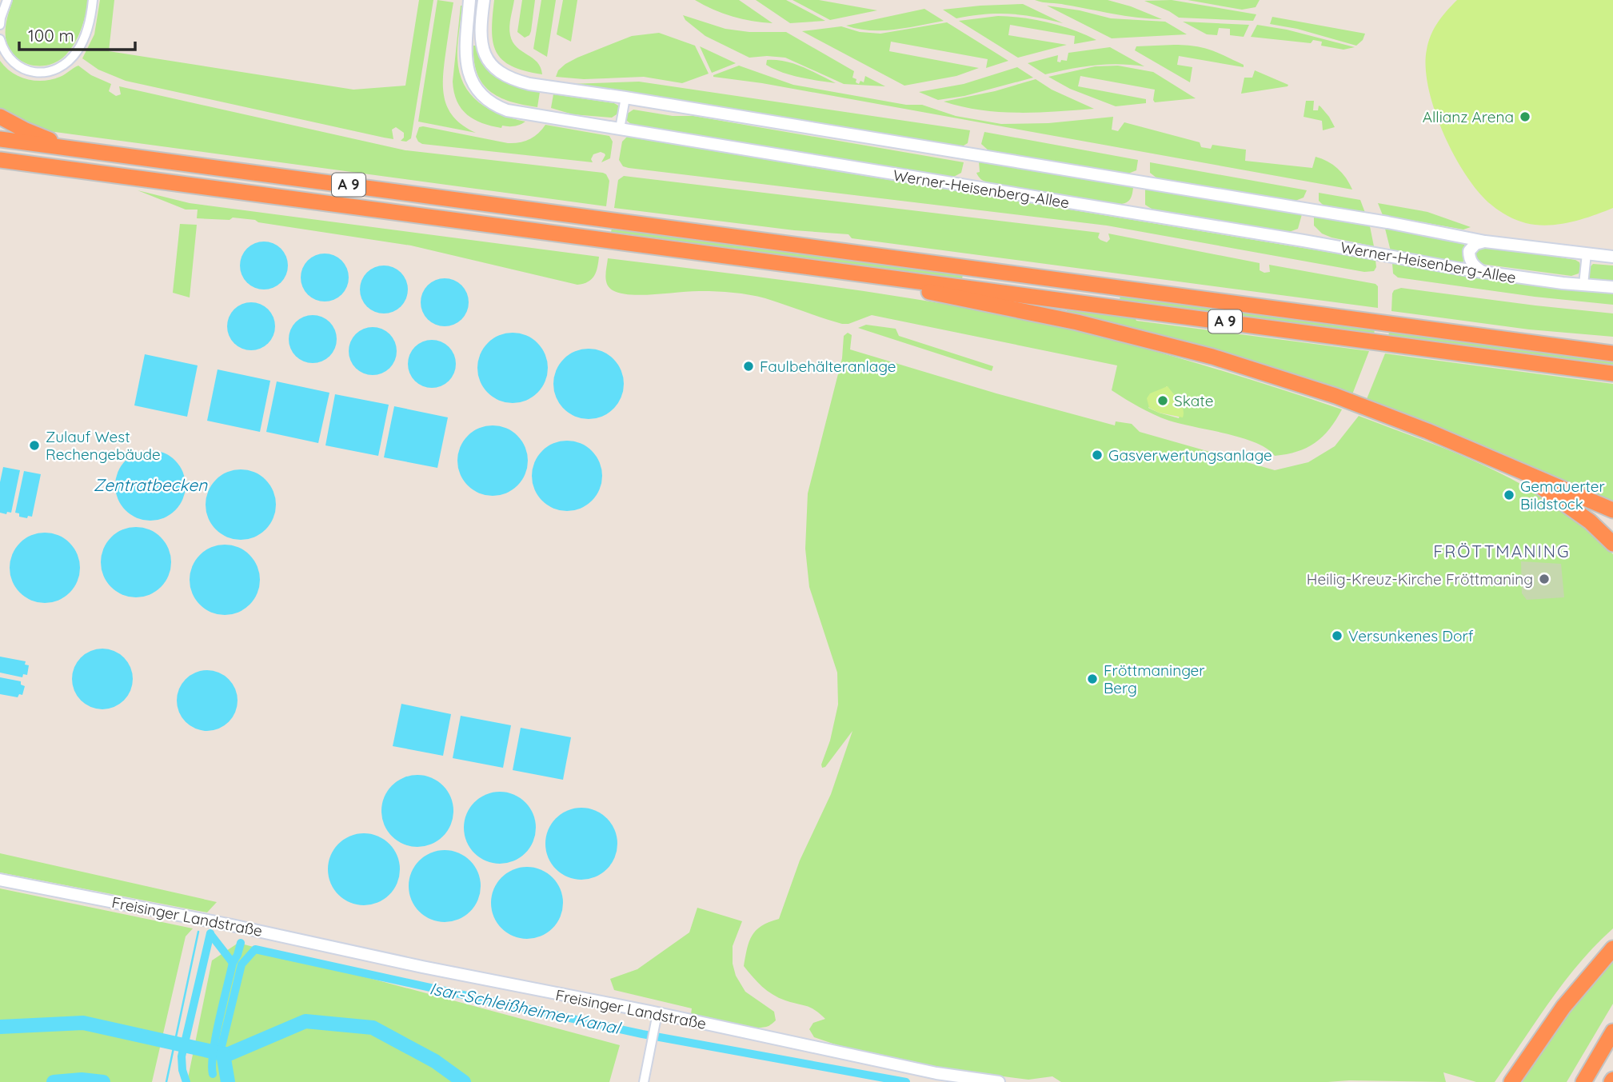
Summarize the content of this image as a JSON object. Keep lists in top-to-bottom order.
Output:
{
  "streets": {
    "highway": ["A 9"],
    "street": ["Werner-Heisenberg-Allee", "Freisinger Landstraße"]
  },
  "districts": ["FRÖTTMANING"],
  "water": ["Zentratbecken", "Isar-Schleißheimer Kanal"],
  "places": [
    "Allianz Arena",
    "Faulbehälteranlage",
    "Skate",
    "Zulauf West Rechengebäude",
    "Gasverwertungsanlage",
    "Gemauerter Bildstock",
    "Heilig-Kreuz-Kirche Fröttmaning",
    "Versunkenes Dorf",
    "Fröttmaninger Berg"
  ],
  "scale_bar": "100 m"
}
